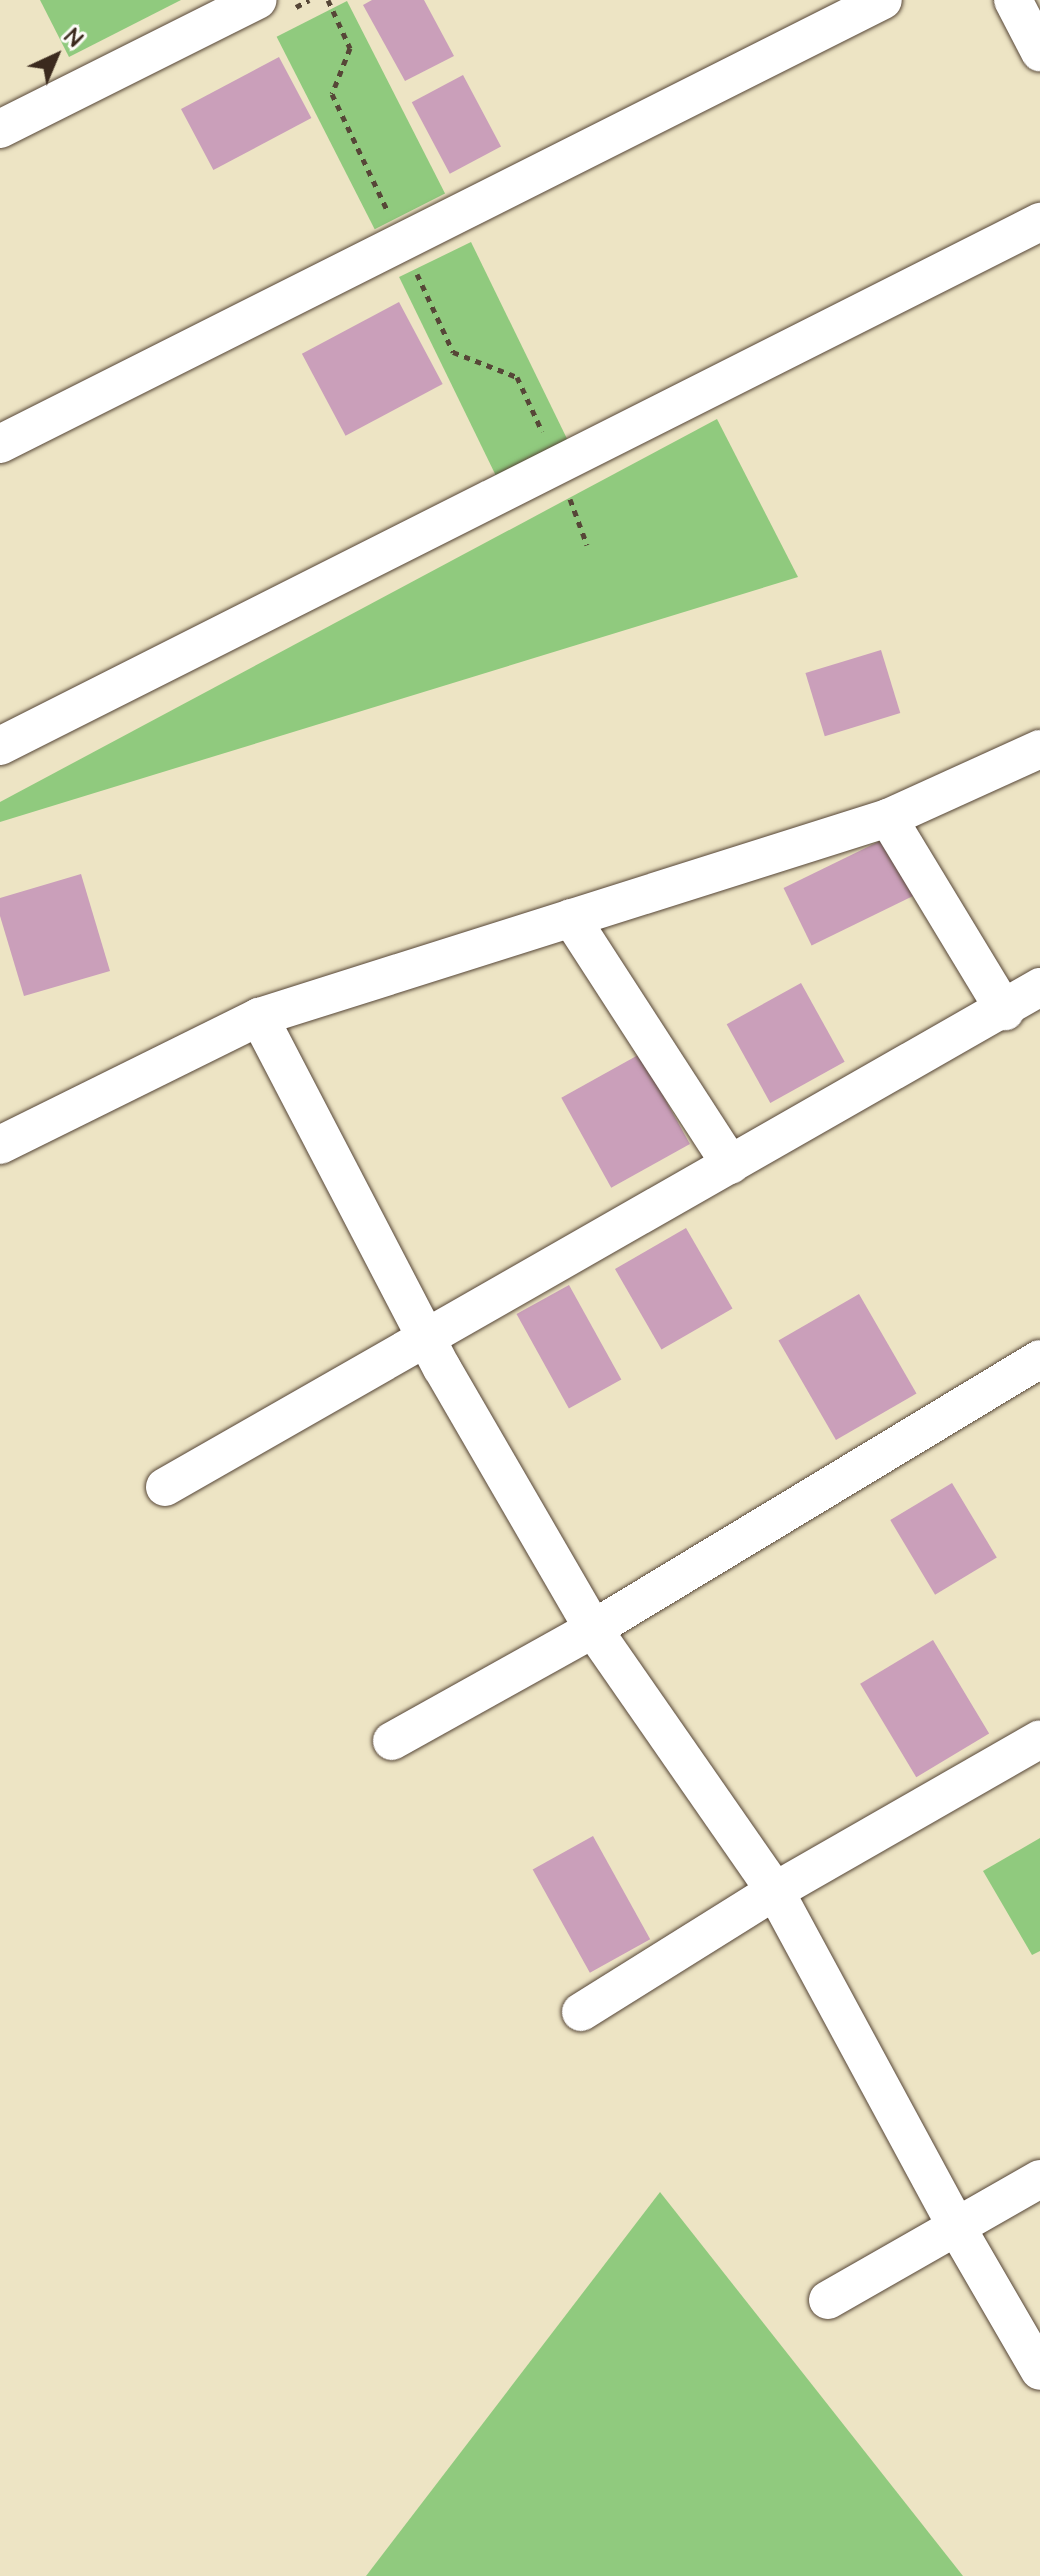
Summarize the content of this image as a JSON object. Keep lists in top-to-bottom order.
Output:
{
  "north": "top right"
}
